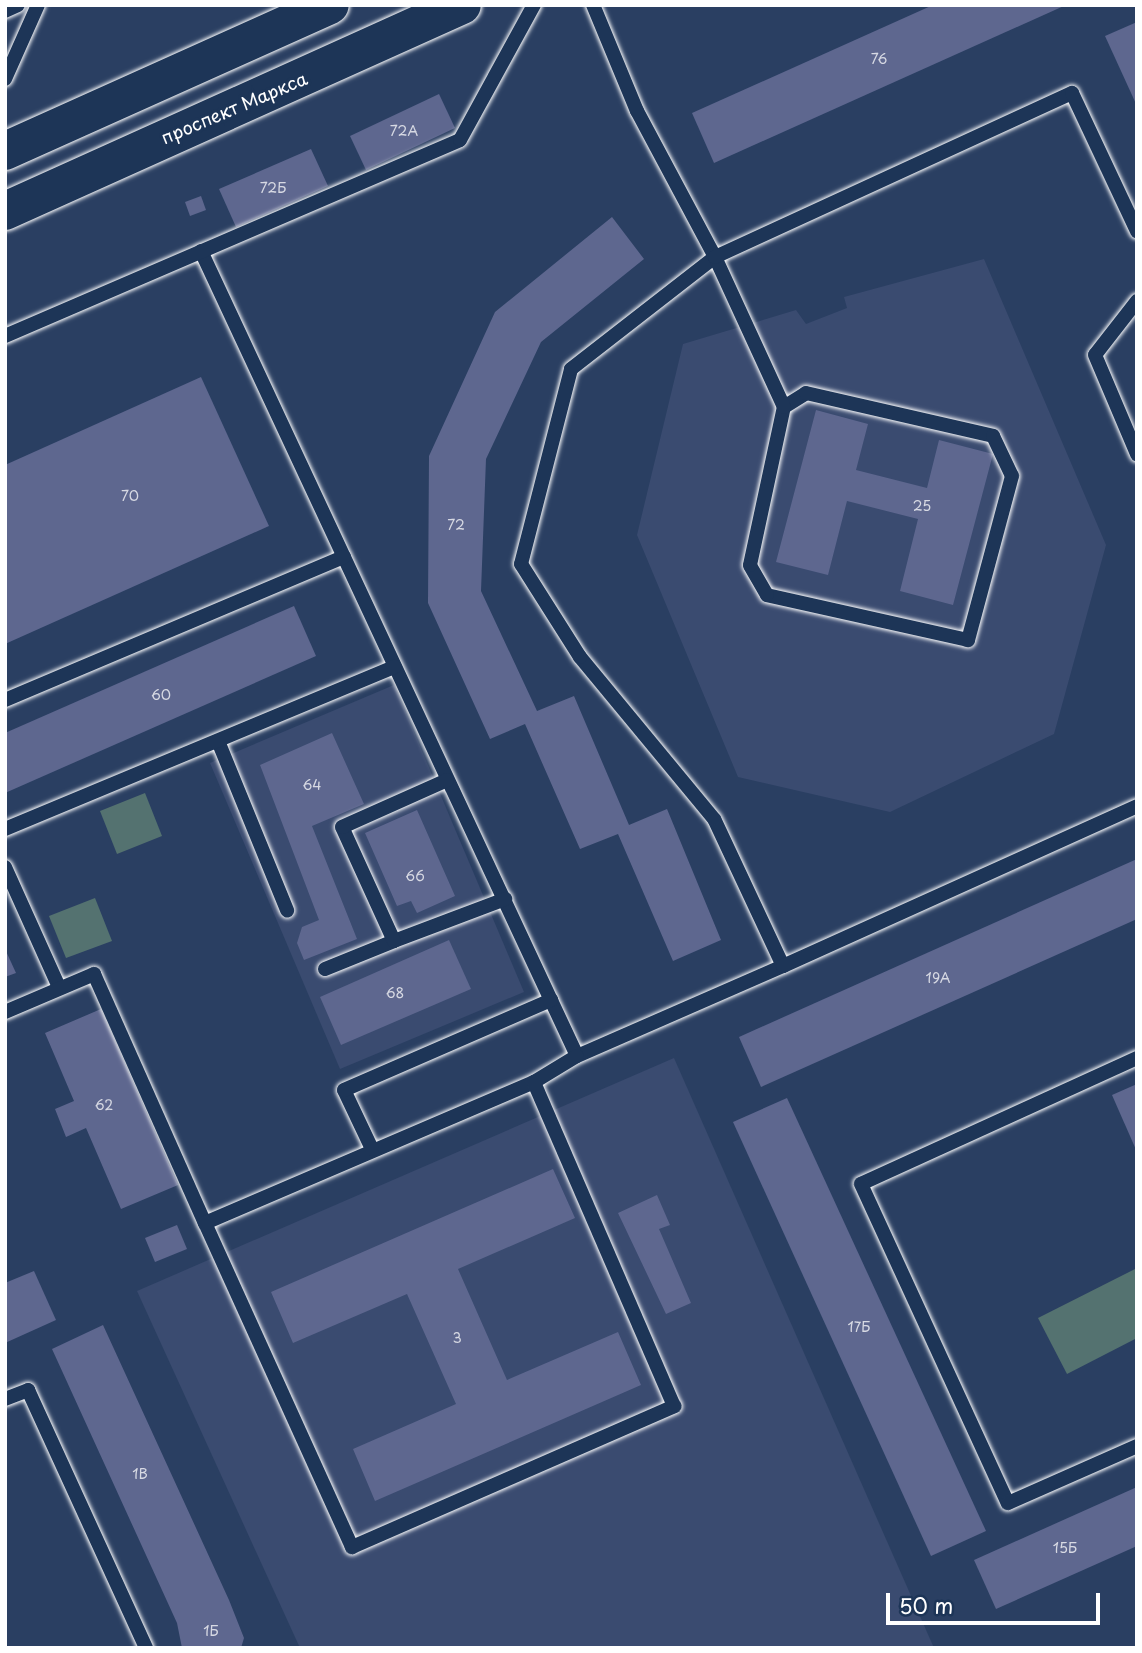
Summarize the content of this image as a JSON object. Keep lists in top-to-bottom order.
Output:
{
  "streets": {
    "main road": ["проспект Маркса"]
  },
  "house_numbers": [
    "76",
    "72А",
    "72Б",
    "70",
    "25",
    "72",
    "60",
    "64",
    "66",
    "19А",
    "68",
    "62",
    "17Б",
    "3",
    "1В",
    "15Б",
    "1Б"
  ],
  "scale_bar": "50 m"
}
